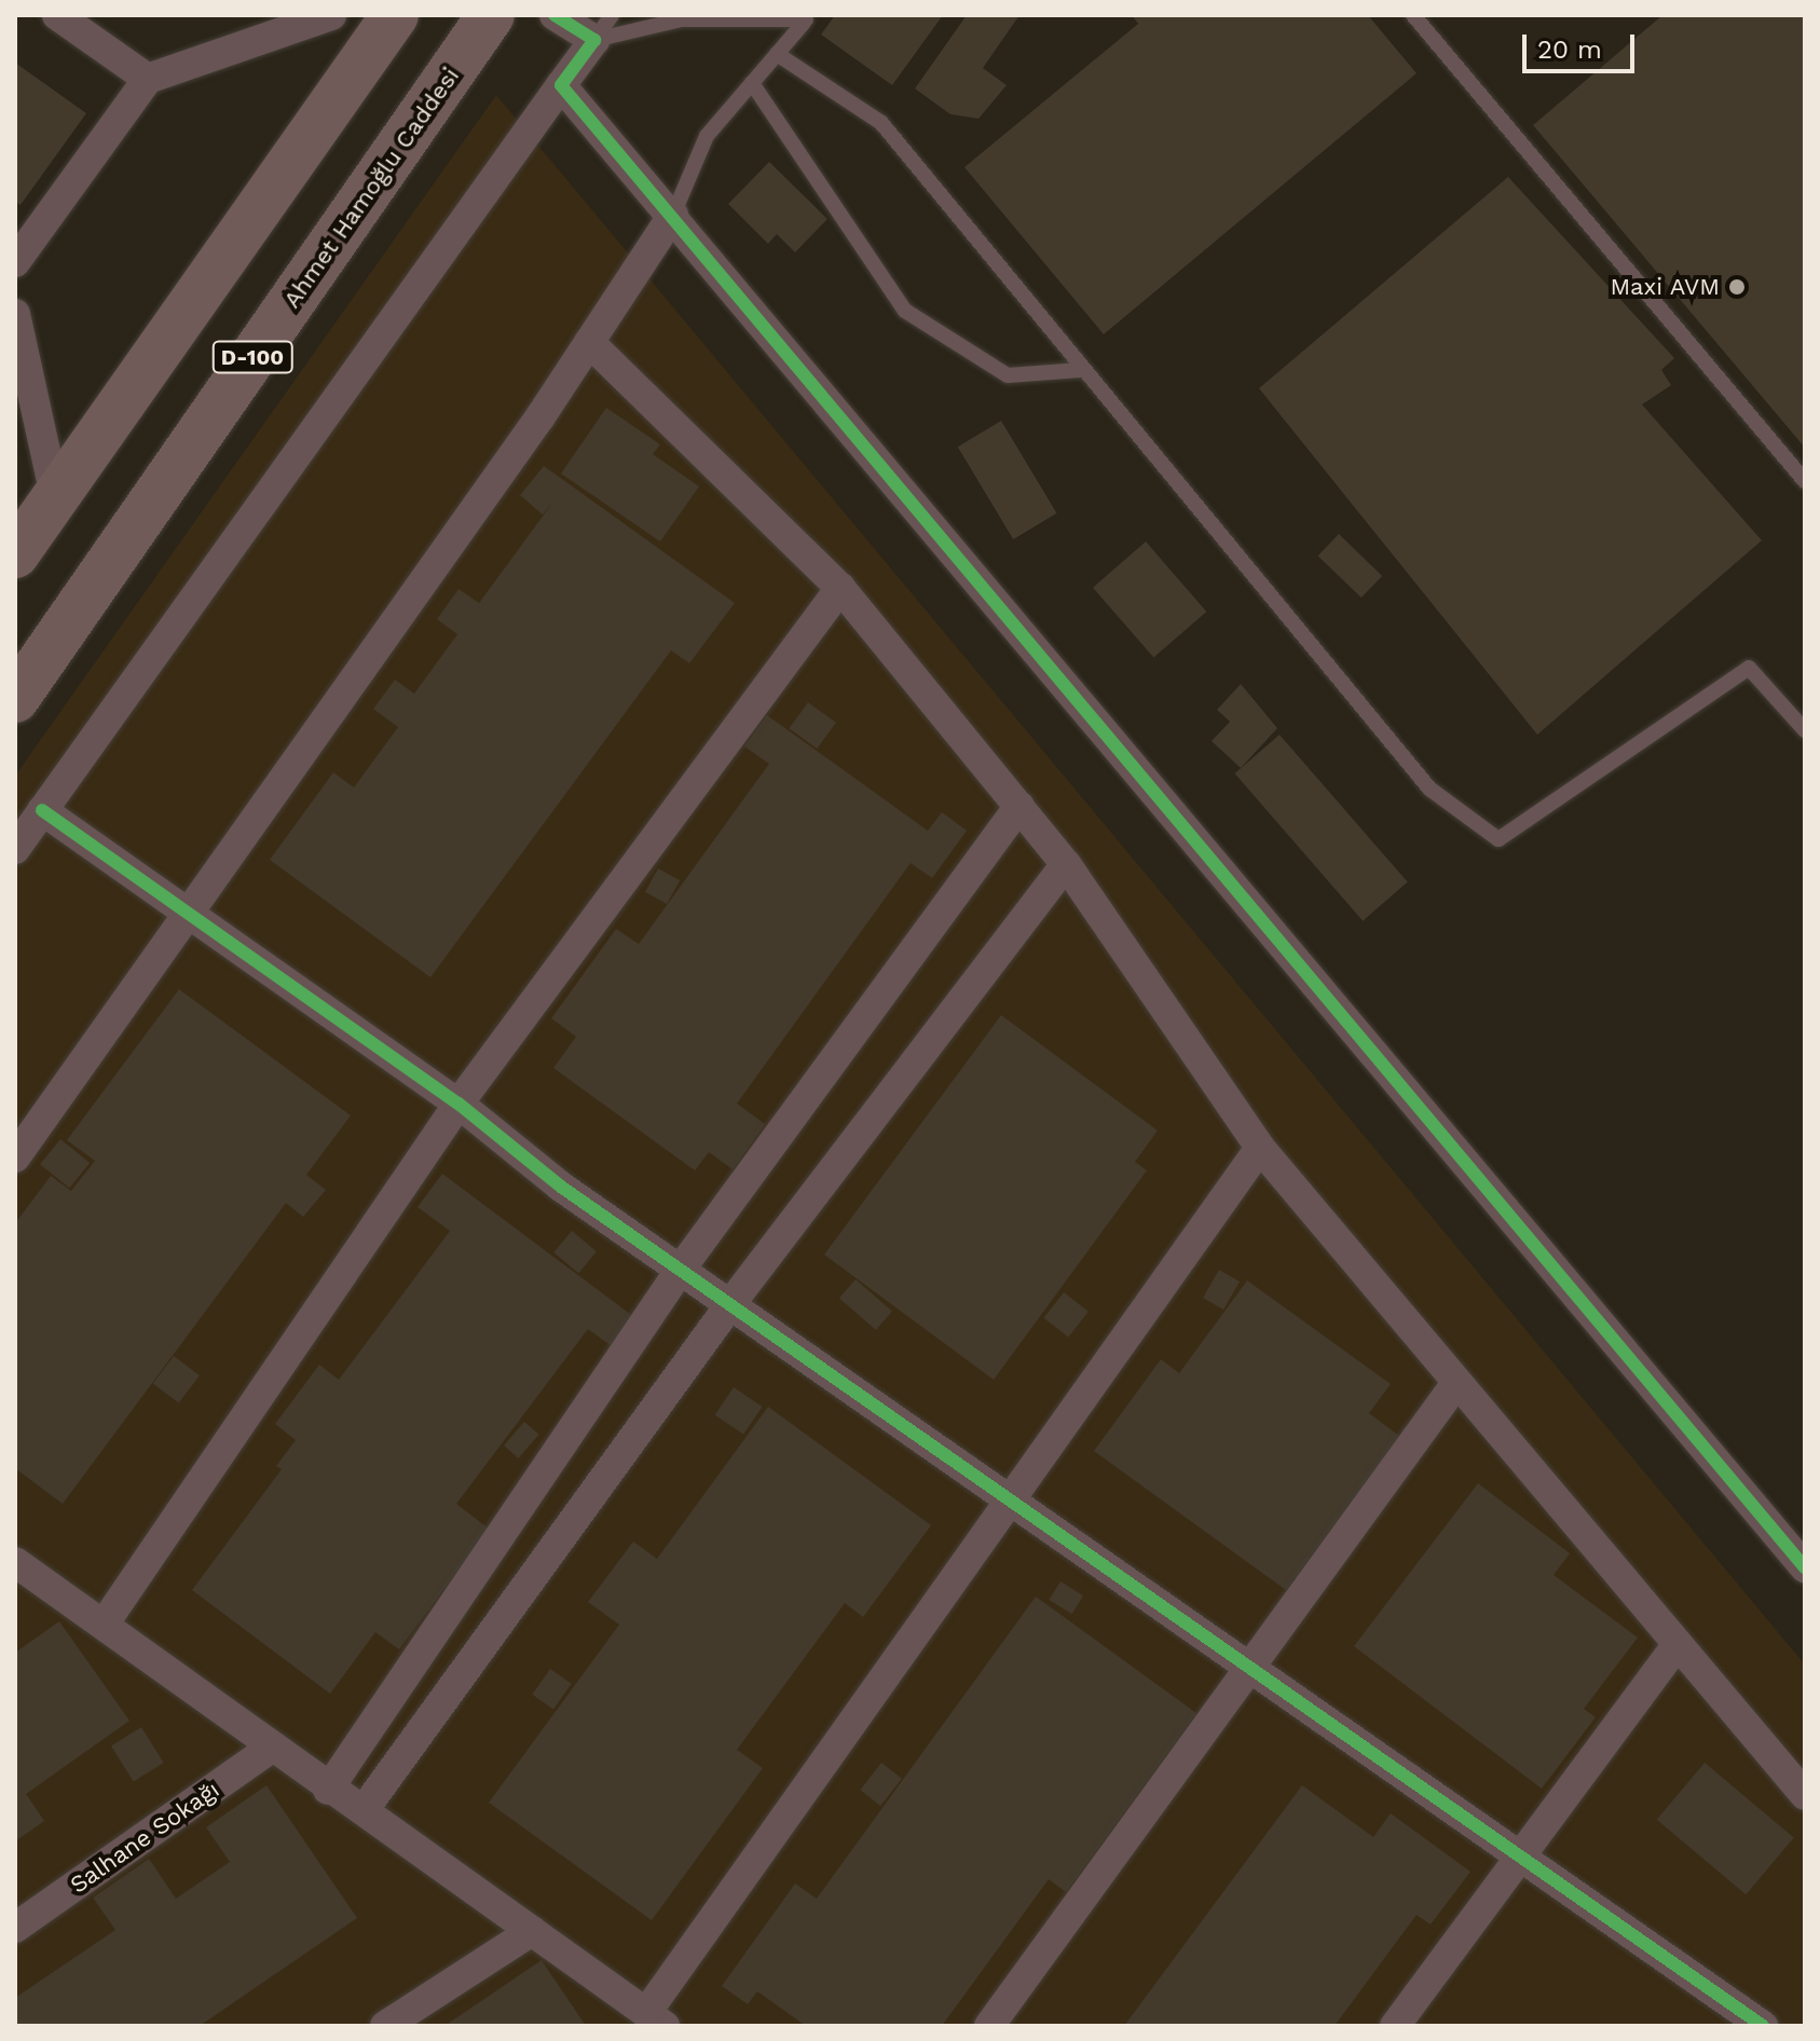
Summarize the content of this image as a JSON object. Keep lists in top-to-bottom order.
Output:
{
  "streets": {
    "highway": ["Ahmet Hamoğlu Caddesi", "D-100"],
    "street": ["Salhane Sokağı"]
  },
  "places": ["Maxi AVM"],
  "scale_bar": "20 m"
}
